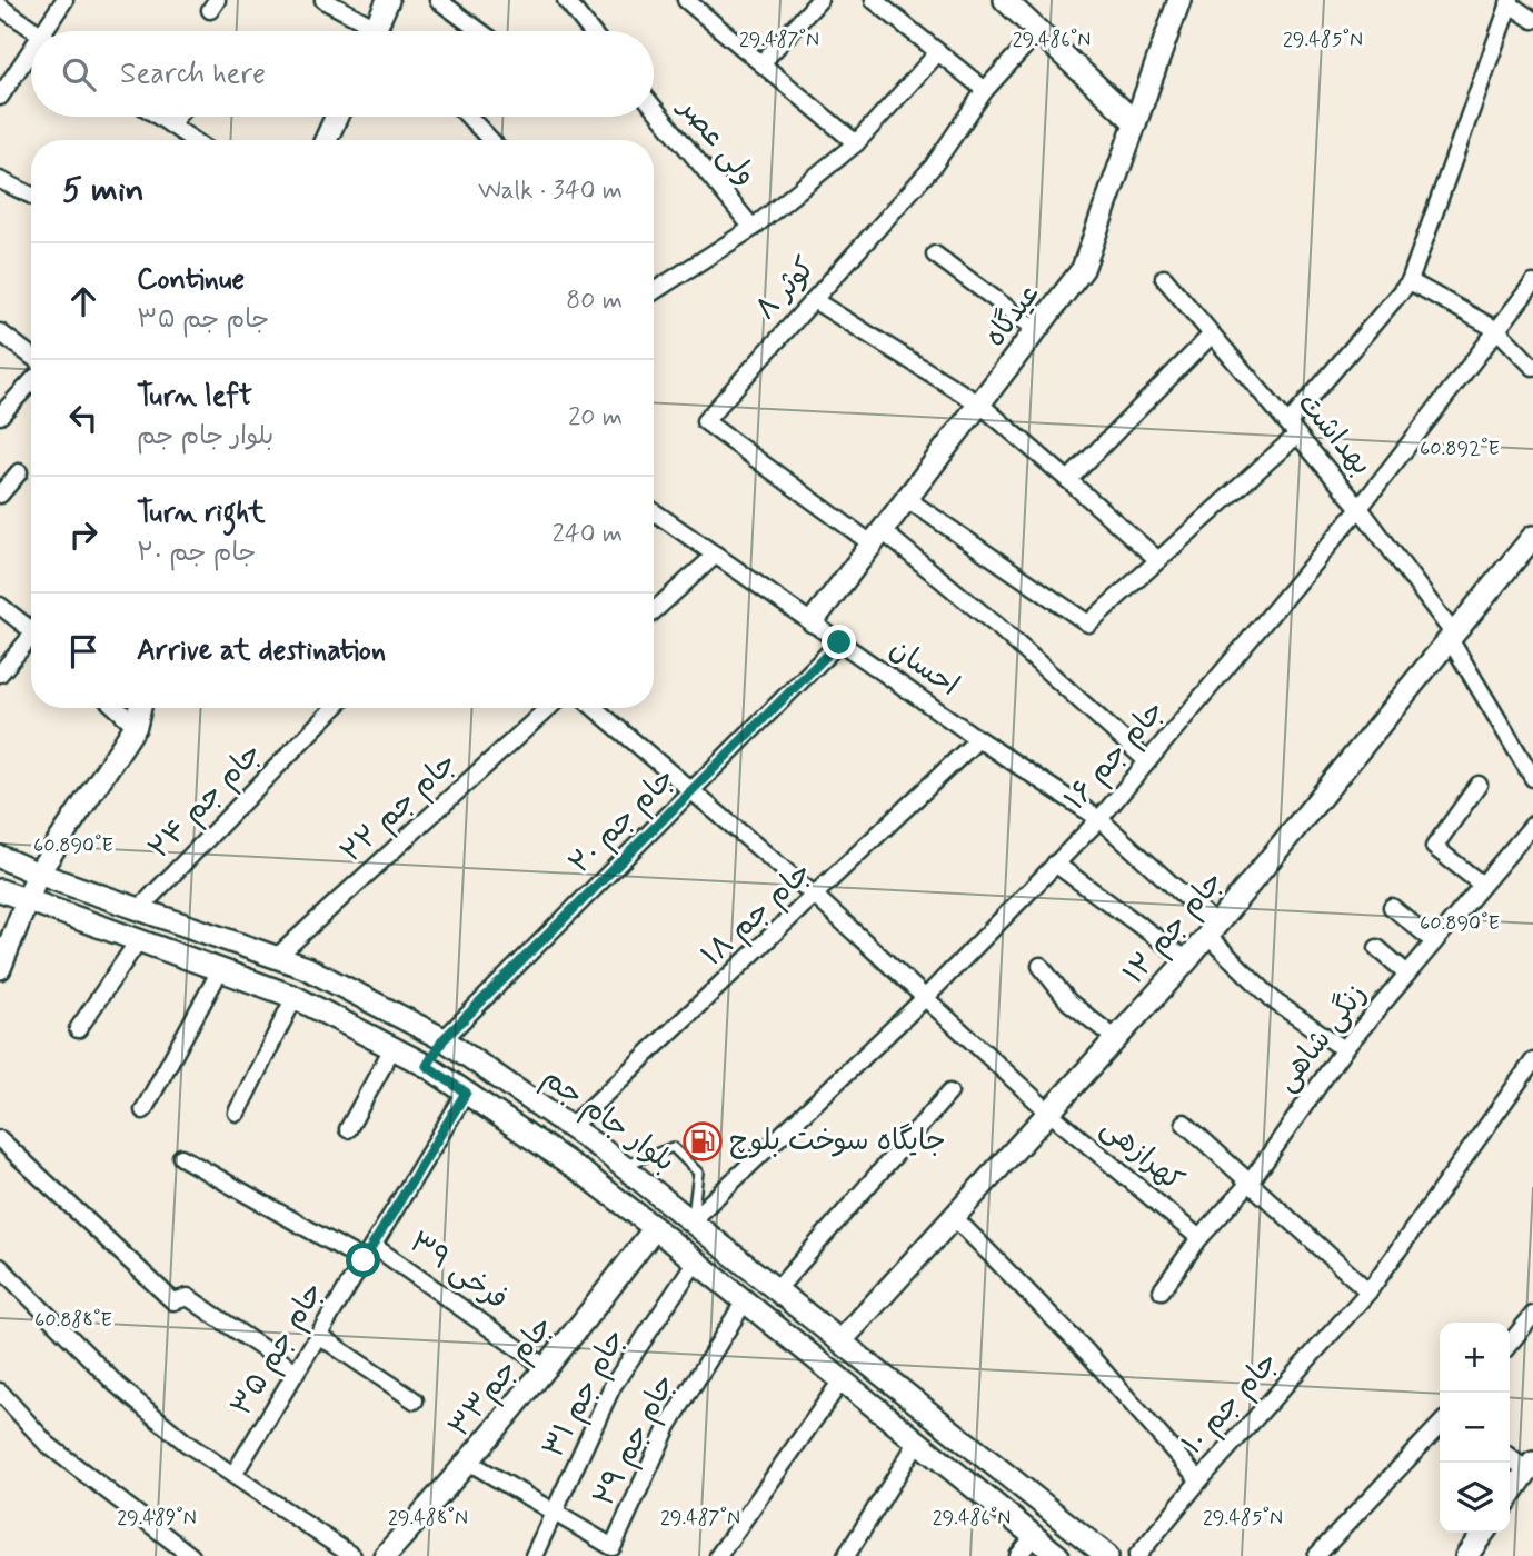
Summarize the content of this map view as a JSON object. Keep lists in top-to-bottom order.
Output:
{
  "streets": {
    "main road": [
      "عیدگاه",
      "جام جم ۱۲",
      "بلوار جام جم",
      "جام جم۳۳"
    ],
    "street": [
      "ولی عصر",
      "کوثر ۸",
      "بهداشت",
      "احسان",
      "جام جم ۱۶",
      "جام جم ۲۴",
      "جام جم ۲۲",
      "جام جم ۲۰",
      "جام جم ۱۸",
      "زنگی شاهی",
      "کهرازهی",
      "فرخی ۳۹",
      "جام جم ۳۵",
      "جام جم ۳۱",
      "جام جم ۱۰",
      "جام جم ۲۹"
    ]
  },
  "crossings": [
    ["کوثر ۸", "عیدگاه"],
    ["عیدگاه", "احسان"],
    ["بهداشت", "جام جم ۱۶"],
    ["بهداشت", "جام جم ۱۲"],
    ["احسان", "جام جم ۱۶"],
    ["احسان", "جام جم ۲۰"],
    ["احسان", "جام جم ۱۸"],
    ["احسان", "جام جم ۱۲"],
    ["احسان", "زنگی شاهی"],
    ["جام جم ۱۶", "بلوار جام جم"],
    ["جام جم ۱۶", "کهرازهی"],
    ["جام جم ۲۴", "بلوار جام جم"],
    ["جام جم ۲۲", "بلوار جام جم"],
    ["جام جم ۲۰", "بلوار جام جم"],
    ["جام جم ۲۰", "کهرازهی"],
    ["جام جم ۱۸", "بلوار جام جم"],
    ["جام جم ۱۸", "کهرازهی"],
    ["جام جم ۱۲", "بلوار جام جم"],
    ["جام جم ۱۲", "کهرازهی"],
    ["زنگی شاهی", "کهرازهی"],
    ["بلوار جام جم", "جام جم ۳۵"],
    ["بلوار جام جم", "جام جم۳۳"],
    ["بلوار جام جم", "جام جم ۳۱"],
    ["بلوار جام جم", "جام جم ۲۹"],
    ["فرخی ۳۹", "جام جم ۳۵"],
    ["فرخی ۳۹", "جام جم۳۳"],
    ["جام جم ۳۱", "جام جم ۲۹"]
  ],
  "places": {
    "fuel station": ["جایگاه سوخت بلوچ"]
  },
  "page": {
    "search": "Search here",
    "heading": ["5 min", "Walk · 340 m"],
    "list": [
      ["Continue", "جام جم ۳۵", "80 m"],
      ["Turn left", "بلوار جام جم", "20 m"],
      ["Turn right", "جام جم ۲۰", "240 m"],
      "Arrive at destination"
    ],
    "map_buttons": ["+", "−"]
  },
  "coordinates": [
    "29.487°N",
    "29.486°N",
    "29.485°N",
    "60.892°E",
    "60.890°E",
    "60.888°E",
    "29.489°N",
    "29.488°N"
  ]
}
